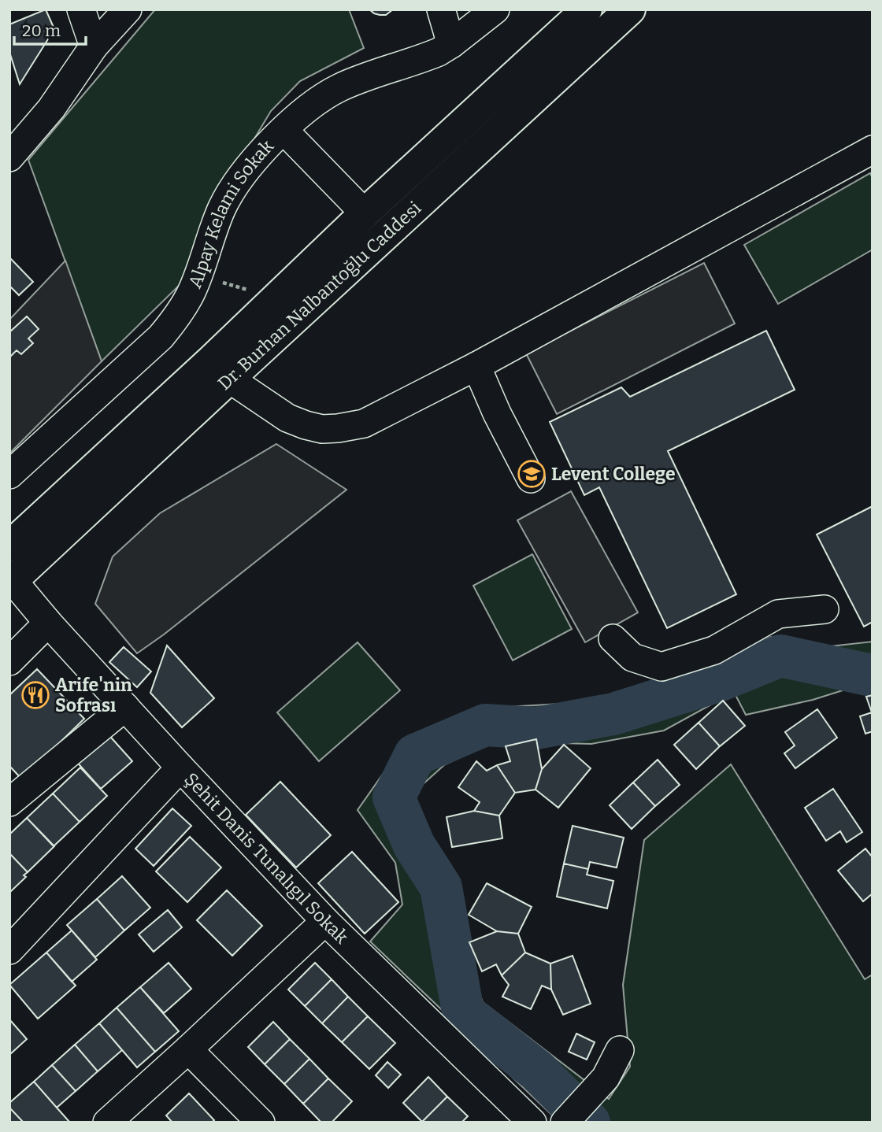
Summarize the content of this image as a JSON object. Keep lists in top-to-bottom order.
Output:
{
  "streets": {
    "main road": ["Dr. Burhan Nalbantoğlu Caddesi"],
    "street": ["Alpay Kelami Sokak", "Şehit Danis Tunalıgıl Sokak"]
  },
  "crossings": [
    ["Dr. Burhan Nalbantoğlu Caddesi", "Şehit Danis Tunalıgıl Sokak"]
  ],
  "places": {
    "school or university": ["Levent College"],
    "restaurant": ["Arife'nin Sofrası"]
  },
  "scale_bar": "20 m"
}
